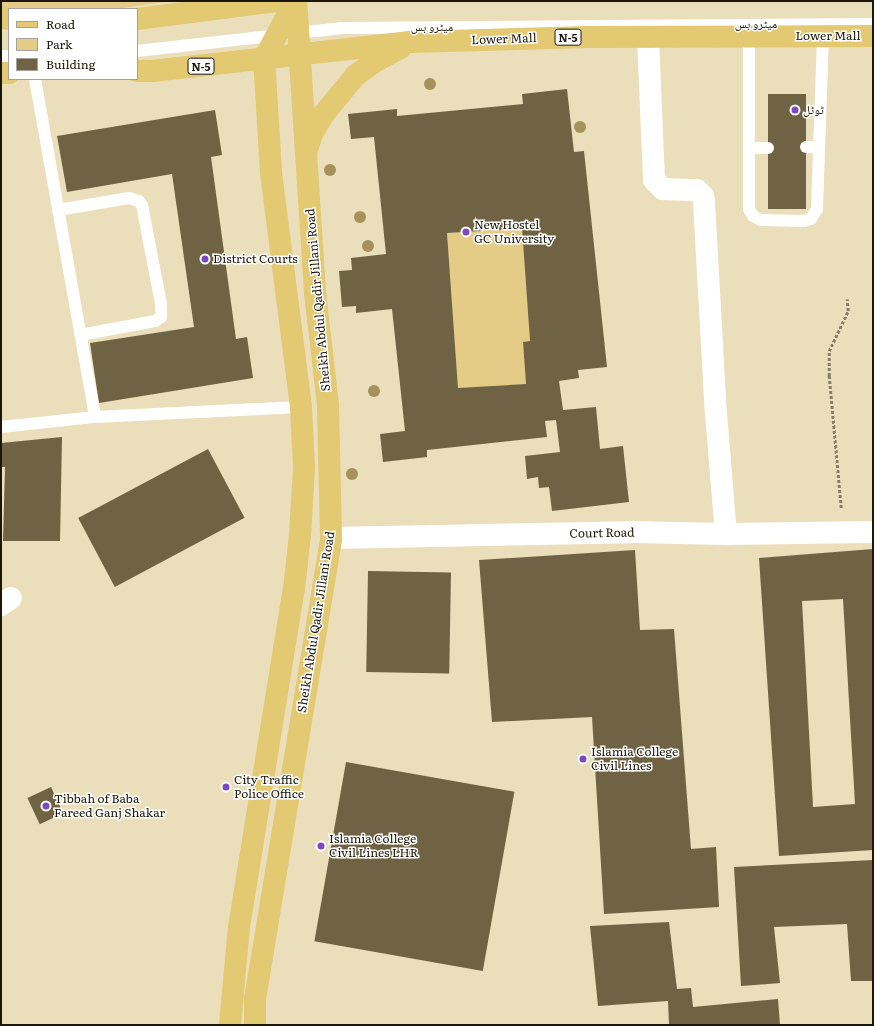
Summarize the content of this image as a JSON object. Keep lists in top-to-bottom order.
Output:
{
  "streets": {
    "main road": ["Lower Mall", "N-5", "Sheikh Abdul Qadir Jillani Road"],
    "street": ["Court Road"],
    "lane": ["میٹرو بس"]
  },
  "crossings": [
    ["Lower Mall", "Sheikh Abdul Qadir Jillani Road"],
    ["Sheikh Abdul Qadir Jillani Road", "Court Road"]
  ],
  "places": [
    "ٹوٹل",
    "New Hostel GC University",
    "District Courts",
    "Islamia College Civil Lines",
    "City Traffic Police Office",
    "Tibbah of Baba Fareed Ganj Shakar",
    "Islamia College Civil Lines LHR"
  ],
  "legend": ["Road", "Park", "Building"]
}
